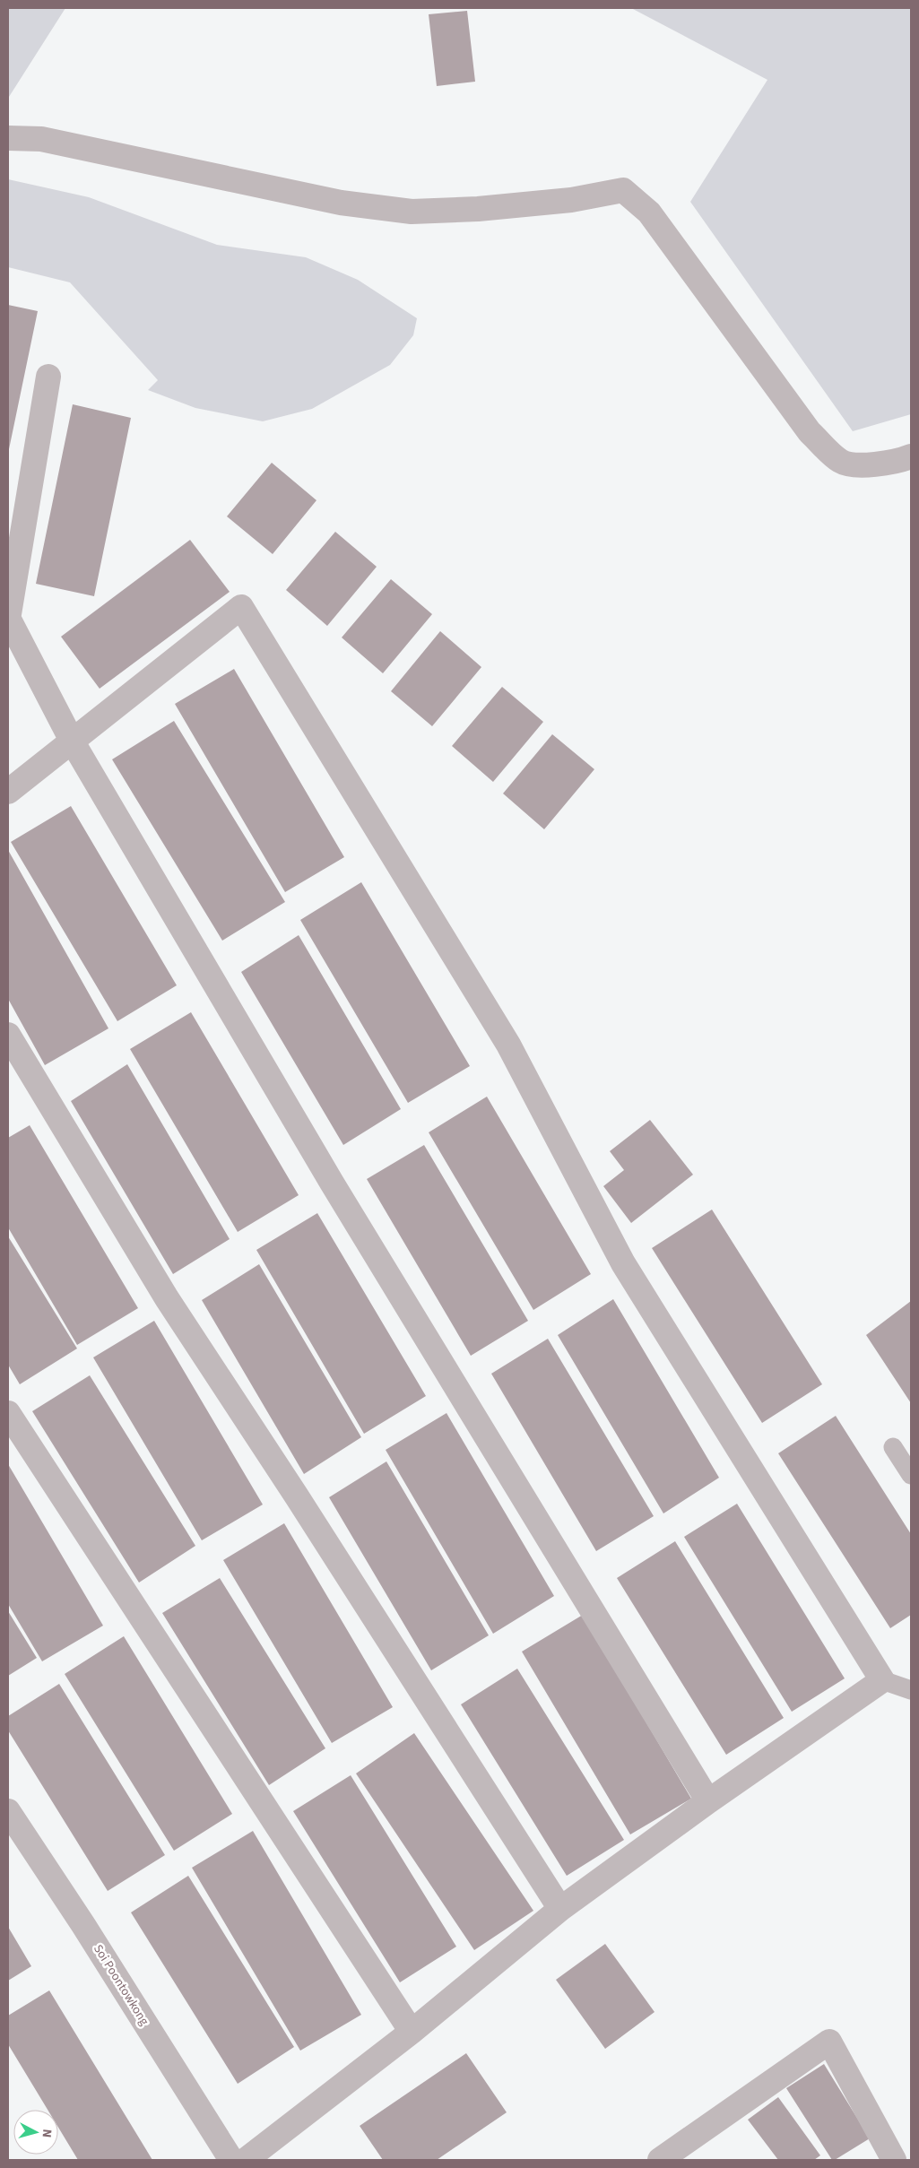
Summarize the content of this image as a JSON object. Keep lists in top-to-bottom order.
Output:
{
  "streets": {
    "street": ["Soi Poontowkong"]
  },
  "north": "right"
}
